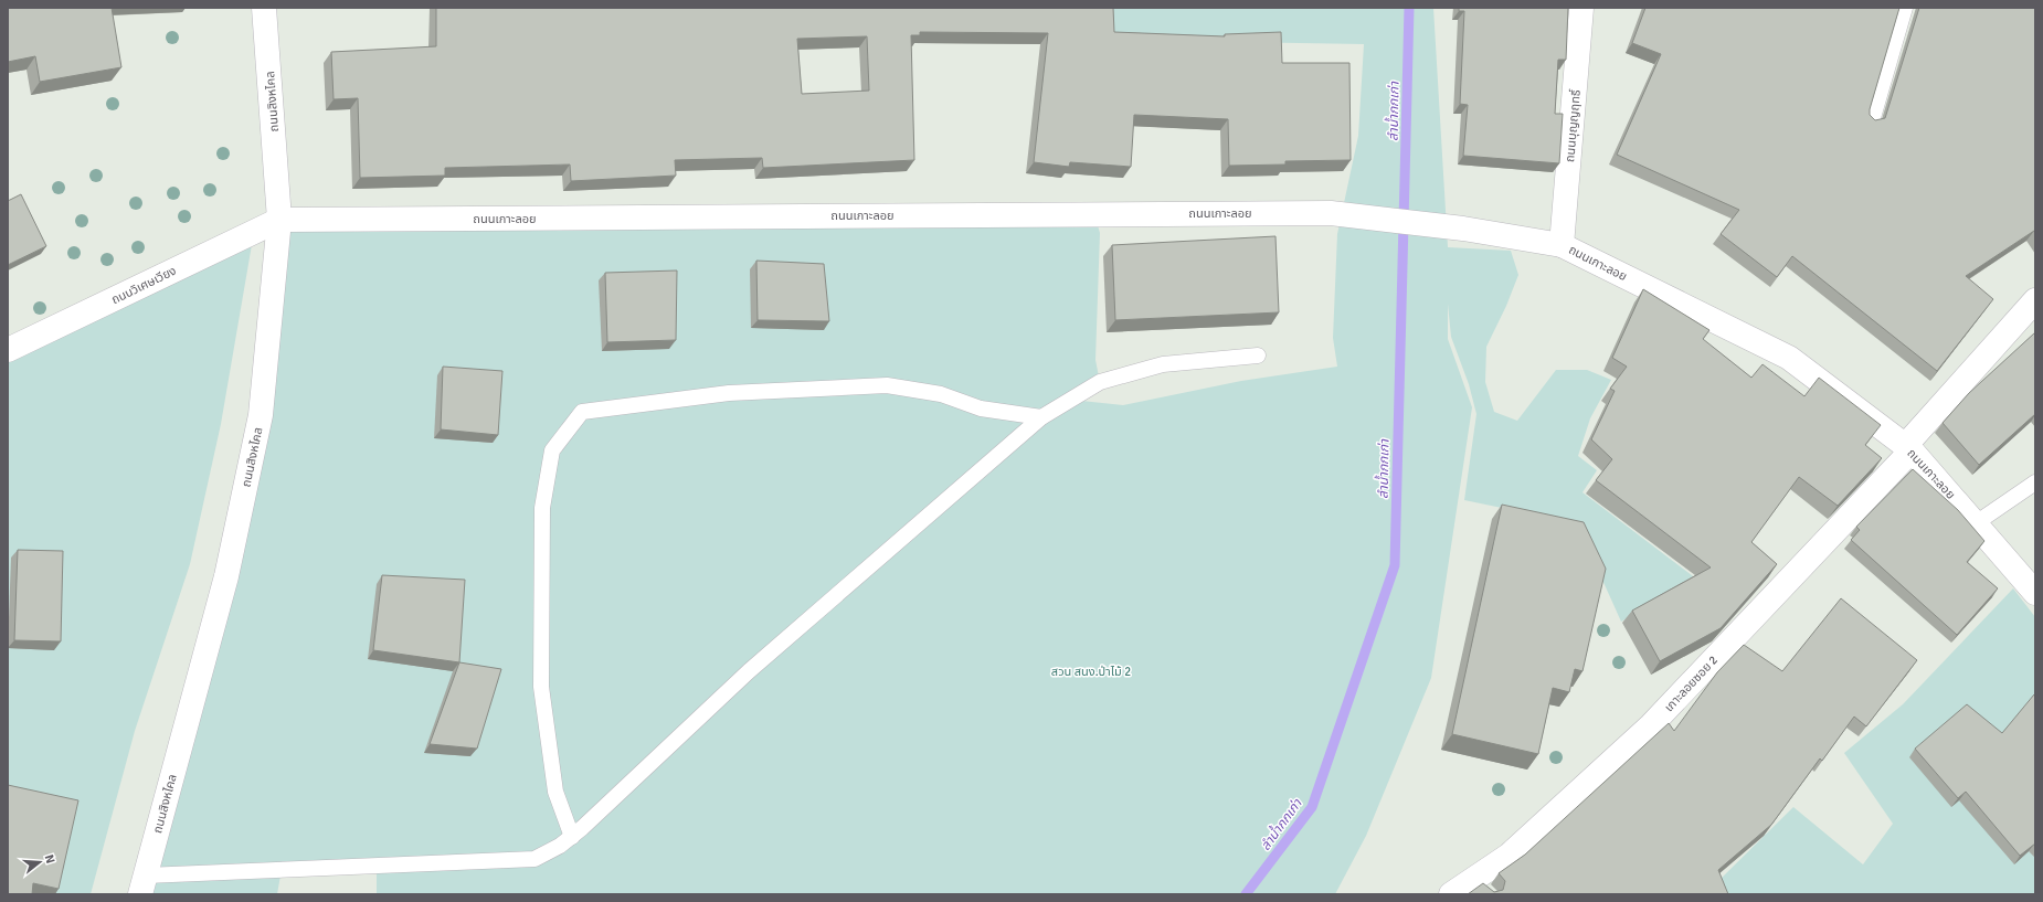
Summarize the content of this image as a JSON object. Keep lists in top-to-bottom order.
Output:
{
  "streets": {
    "street": [
      "ถนนสิงหไคล",
      "ถนนบุญญฤทธิ์",
      "ถนนเกาะลอย",
      "ถนนวิเศษเวียง",
      "เกาะลอยซอย 2"
    ]
  },
  "crossings": [
    ["ถนนสิงหไคล", "ถนนเกาะลอย"],
    ["ถนนสิงหไคล", "ถนนวิเศษเวียง"],
    ["ถนนบุญญฤทธิ์", "ถนนเกาะลอย"],
    ["ถนนเกาะลอย", "ถนนวิเศษเวียง"],
    ["ถนนเกาะลอย", "เกาะลอยซอย 2"]
  ],
  "water": ["ลำน้ำกกเก่า"],
  "parks": ["สวน สนง.ป่าไม้ 2"],
  "north": "right"
}
